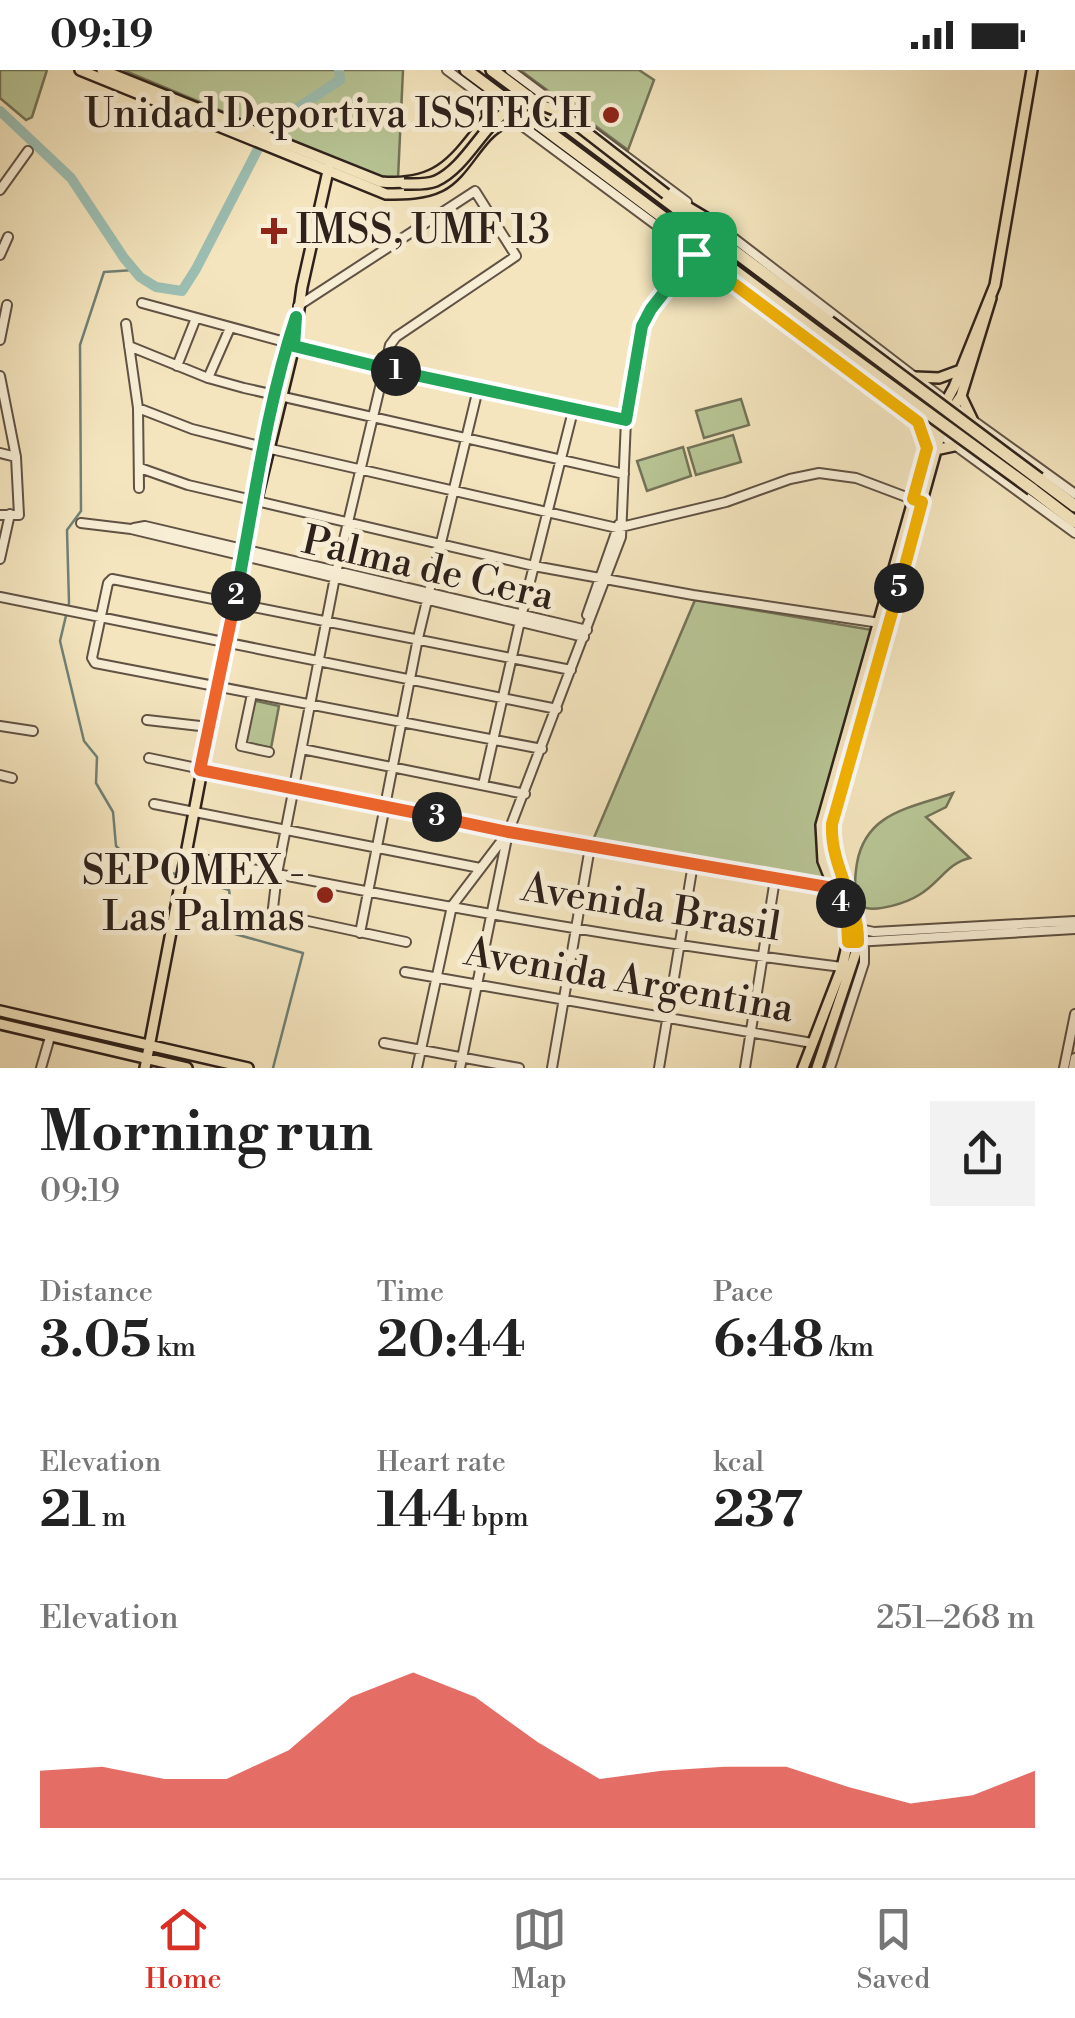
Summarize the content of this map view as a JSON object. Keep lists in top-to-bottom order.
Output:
{
  "streets": {
    "street": ["Palma de Cera", "Avenida Brasil", "Avenida Argentina"]
  },
  "places": {
    "other": ["Unidad Deportiva ISSTECH", "SEPOMEX - Las Palmas"],
    "health": ["IMSS, UMF 13"]
  },
  "page": {
    "status": "09:19",
    "pins": [
      "1",
      "5",
      "2",
      "3",
      "4"
    ],
    "heading": ["Morning run", "09:19"],
    "stats": [
      ["Distance", "3.05 km"],
      ["Time", "20:44"],
      ["Pace", "6:48 /km"],
      ["Elevation", "21 m"],
      ["Heart rate", "144 bpm"],
      ["kcal", "237"]
    ],
    "chart": ["Elevation", "251–268 m"],
    "tabs": ["Home", "Map", "Saved"]
  }
}
